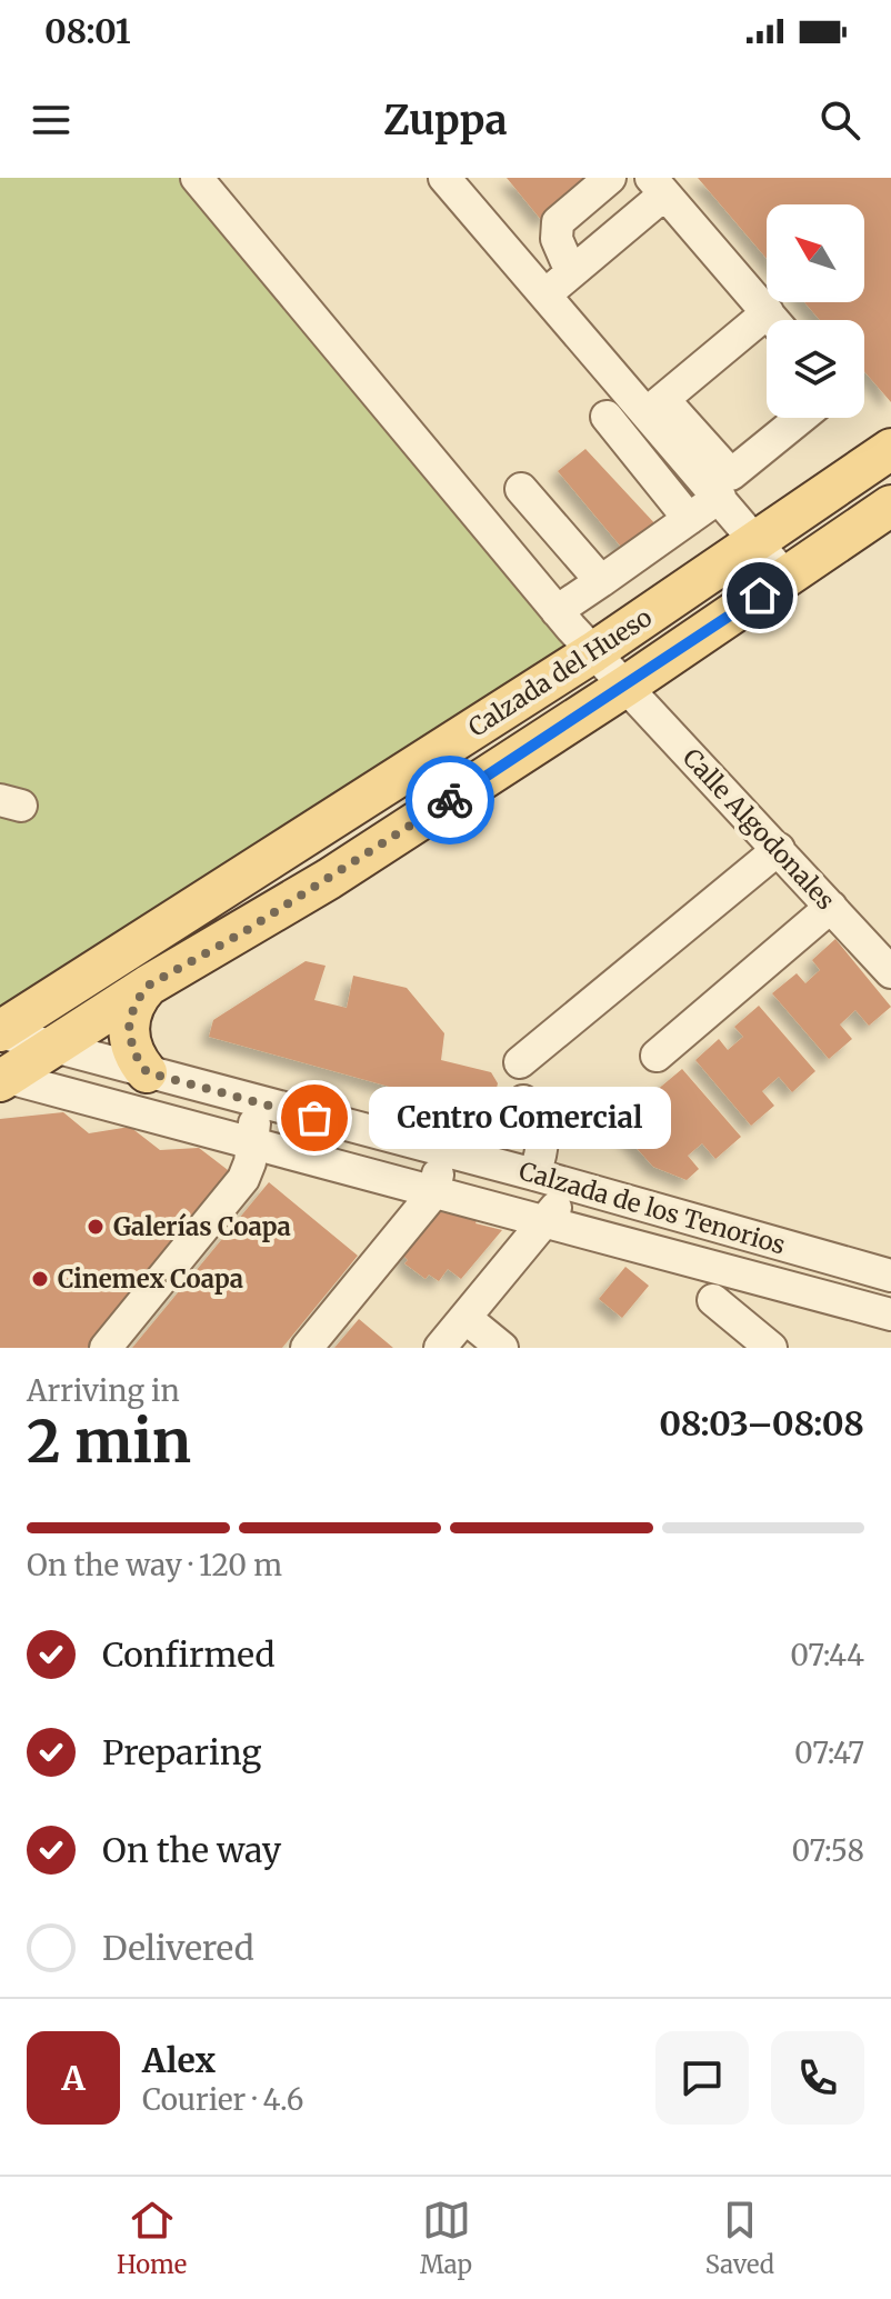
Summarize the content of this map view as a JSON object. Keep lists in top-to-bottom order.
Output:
{
  "streets": {
    "main road": ["Calzada del Hueso"],
    "street": ["Calle Algodonales", "Calzada de los Tenorios"]
  },
  "crossings": [
    ["Calzada del Hueso", "Calle Algodonales"],
    ["Calzada del Hueso", "Calzada de los Tenorios"]
  ],
  "places": ["Centro Comercial", "Galerías Coapa", "Cinemex Coapa"],
  "north": "top left",
  "page": {
    "status": "08:01",
    "header": "Zuppa",
    "bubble": "Centro Comercial",
    "heading": ["2 min", "Arriving in", "08:03–08:08"],
    "panel": ["Alex", "Courier · 4.6"],
    "bar": "On the way · 120 m",
    "list": [
      ["Confirmed", "07:44"],
      ["Preparing", "07:47"],
      ["On the way", "07:58"],
      "Delivered"
    ],
    "round": "A",
    "tabs": ["Home", "Map", "Saved"]
  }
}
